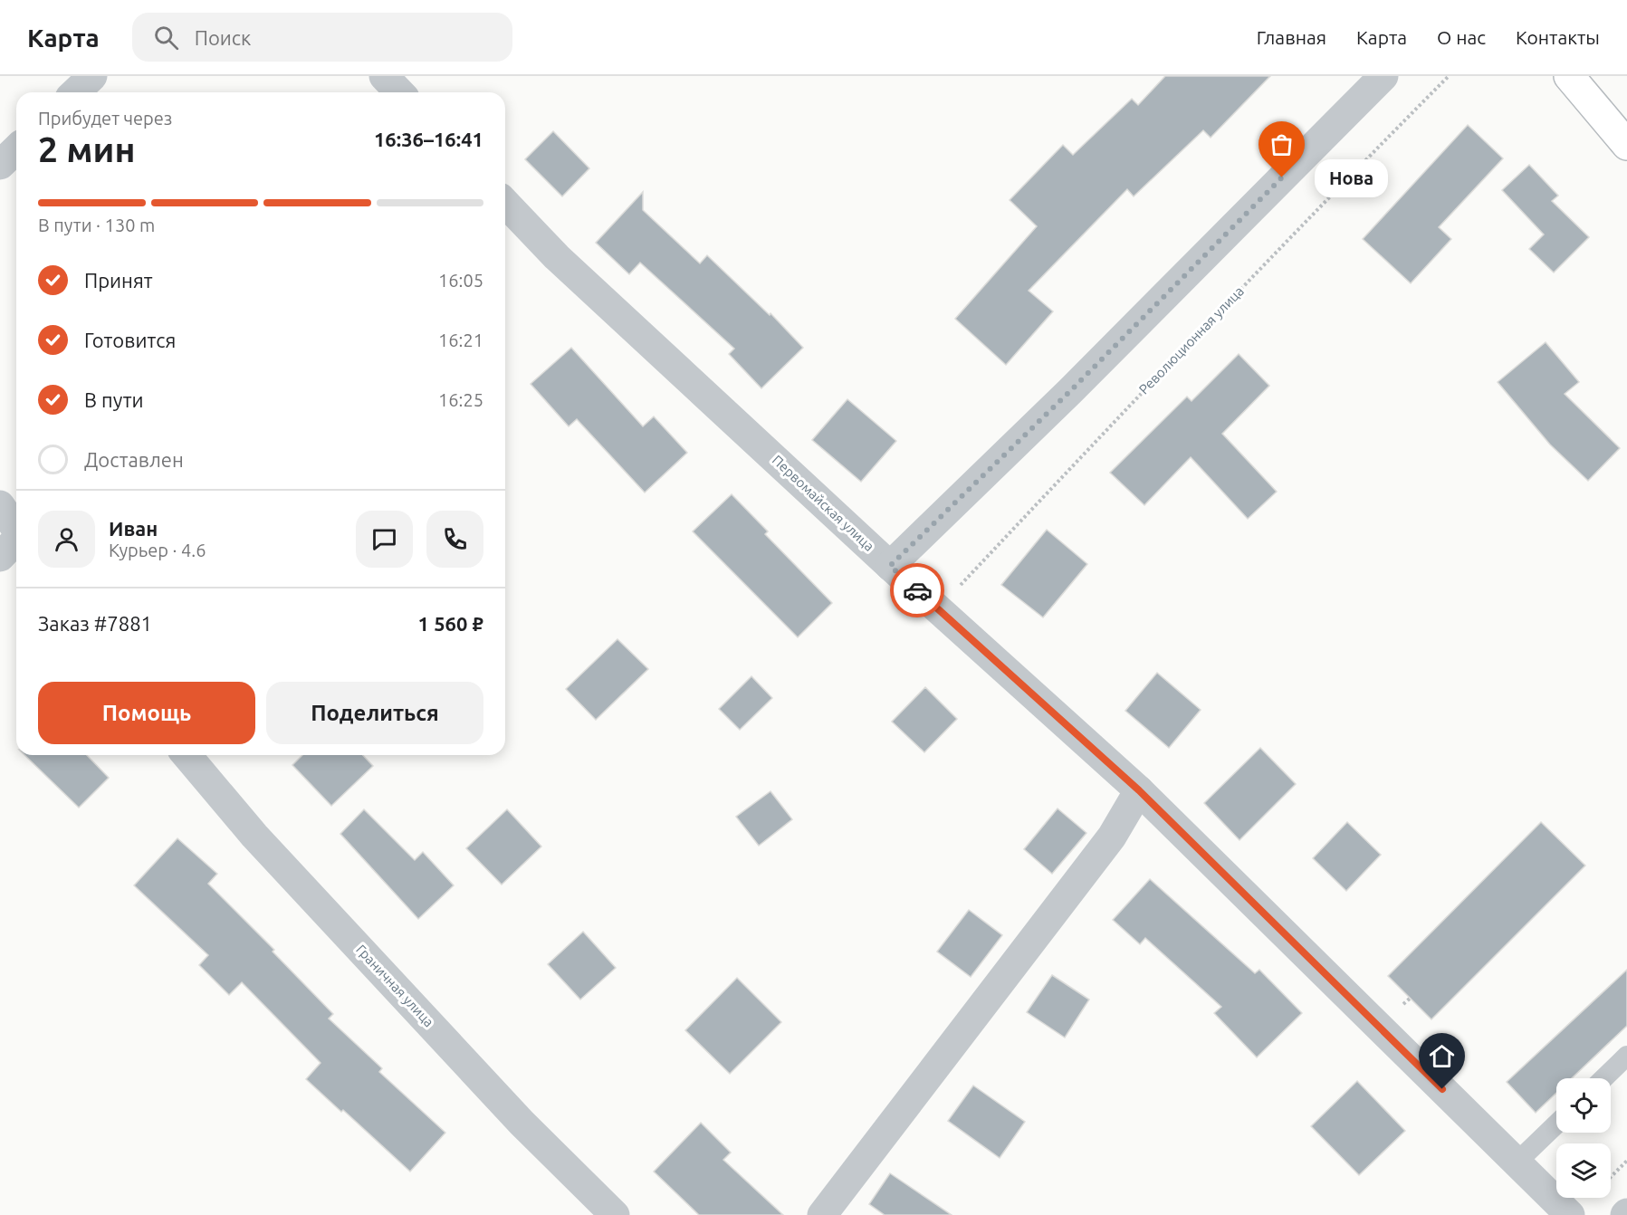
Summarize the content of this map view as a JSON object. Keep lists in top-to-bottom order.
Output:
{
  "streets": {
    "street": ["Первомайская улица", "Граничная улица"],
    "path": ["Революционная улица"]
  },
  "crossings": [
    ["Революционная улица", "Первомайская улица"]
  ],
  "places": ["Нова"],
  "page": {
    "header": "Карта",
    "search": "Поиск",
    "nav": [
      "Главная",
      "Карта",
      "О нас",
      "Контакты"
    ],
    "heading": ["2 мин", "Прибудет через", "16:36–16:41"],
    "panel": [
      "Иван",
      "Курьер · 4.6",
      "Заказ #7881",
      "1 560 ₽"
    ],
    "bubble": "Нова",
    "bar": "В пути · 130 m",
    "list": [
      ["Принят", "16:05"],
      ["Готовится", "16:21"],
      ["В пути", "16:25"],
      "Доставлен"
    ],
    "buttons": ["Помощь", "Поделиться"]
  }
}
